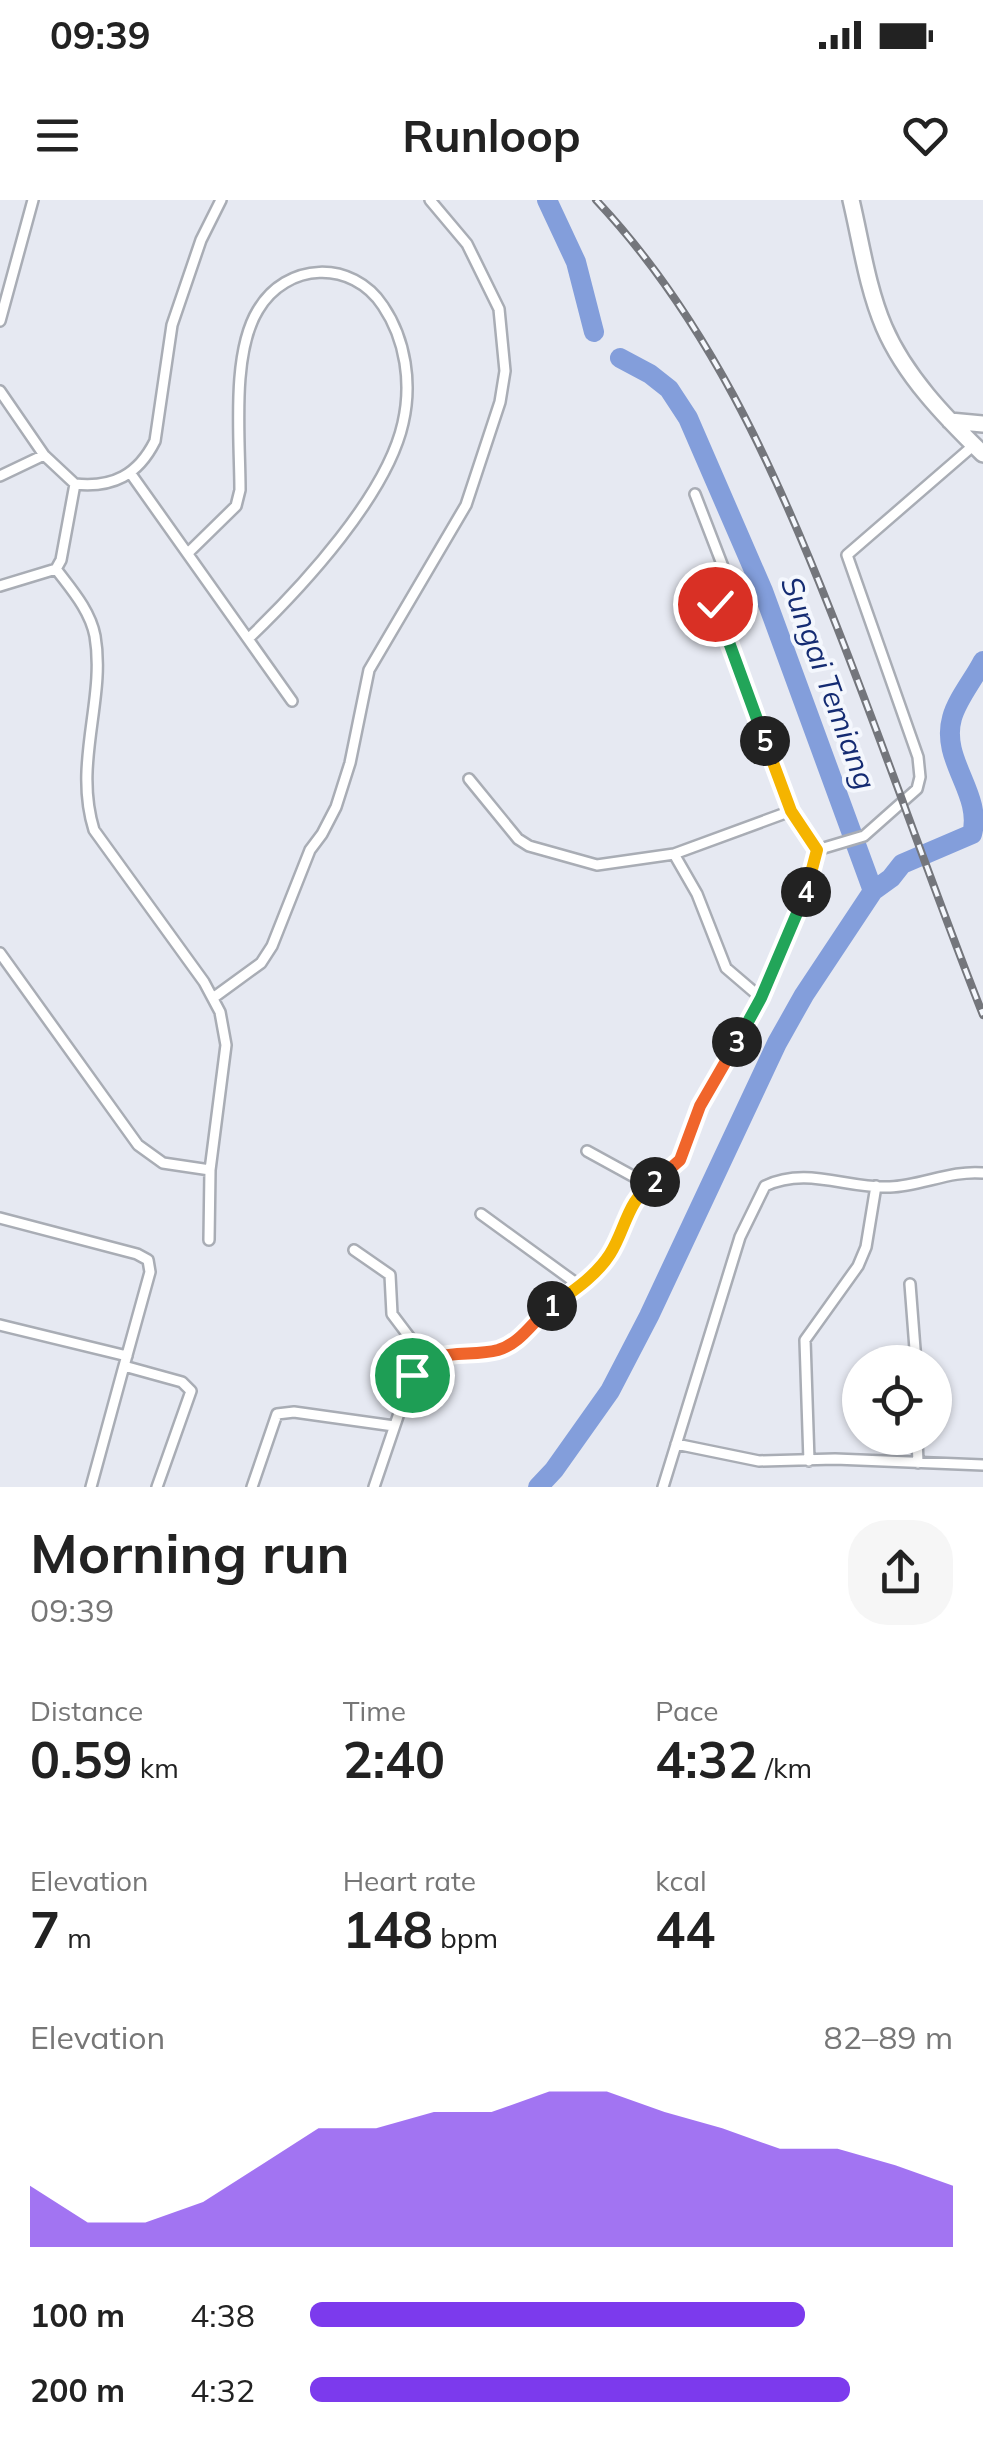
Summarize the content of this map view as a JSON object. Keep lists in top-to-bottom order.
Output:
{
  "water": ["Sungai Temiang"],
  "page": {
    "status": "09:39",
    "header": "Runloop",
    "pins": [
      "5",
      "4",
      "3",
      "2",
      "1"
    ],
    "heading": ["Morning run", "09:39"],
    "stats": [
      ["Distance", "0.59 km"],
      ["Time", "2:40"],
      ["Pace", "4:32 /km"],
      ["Elevation", "7 m"],
      ["Heart rate", "148 bpm"],
      ["kcal", "44"]
    ],
    "chart": ["Elevation", "82–89 m"],
    "list": [
      {
        "name": "100 m",
        "note": "4:38"
      },
      {
        "name": "200 m",
        "note": "4:32"
      }
    ]
  }
}
